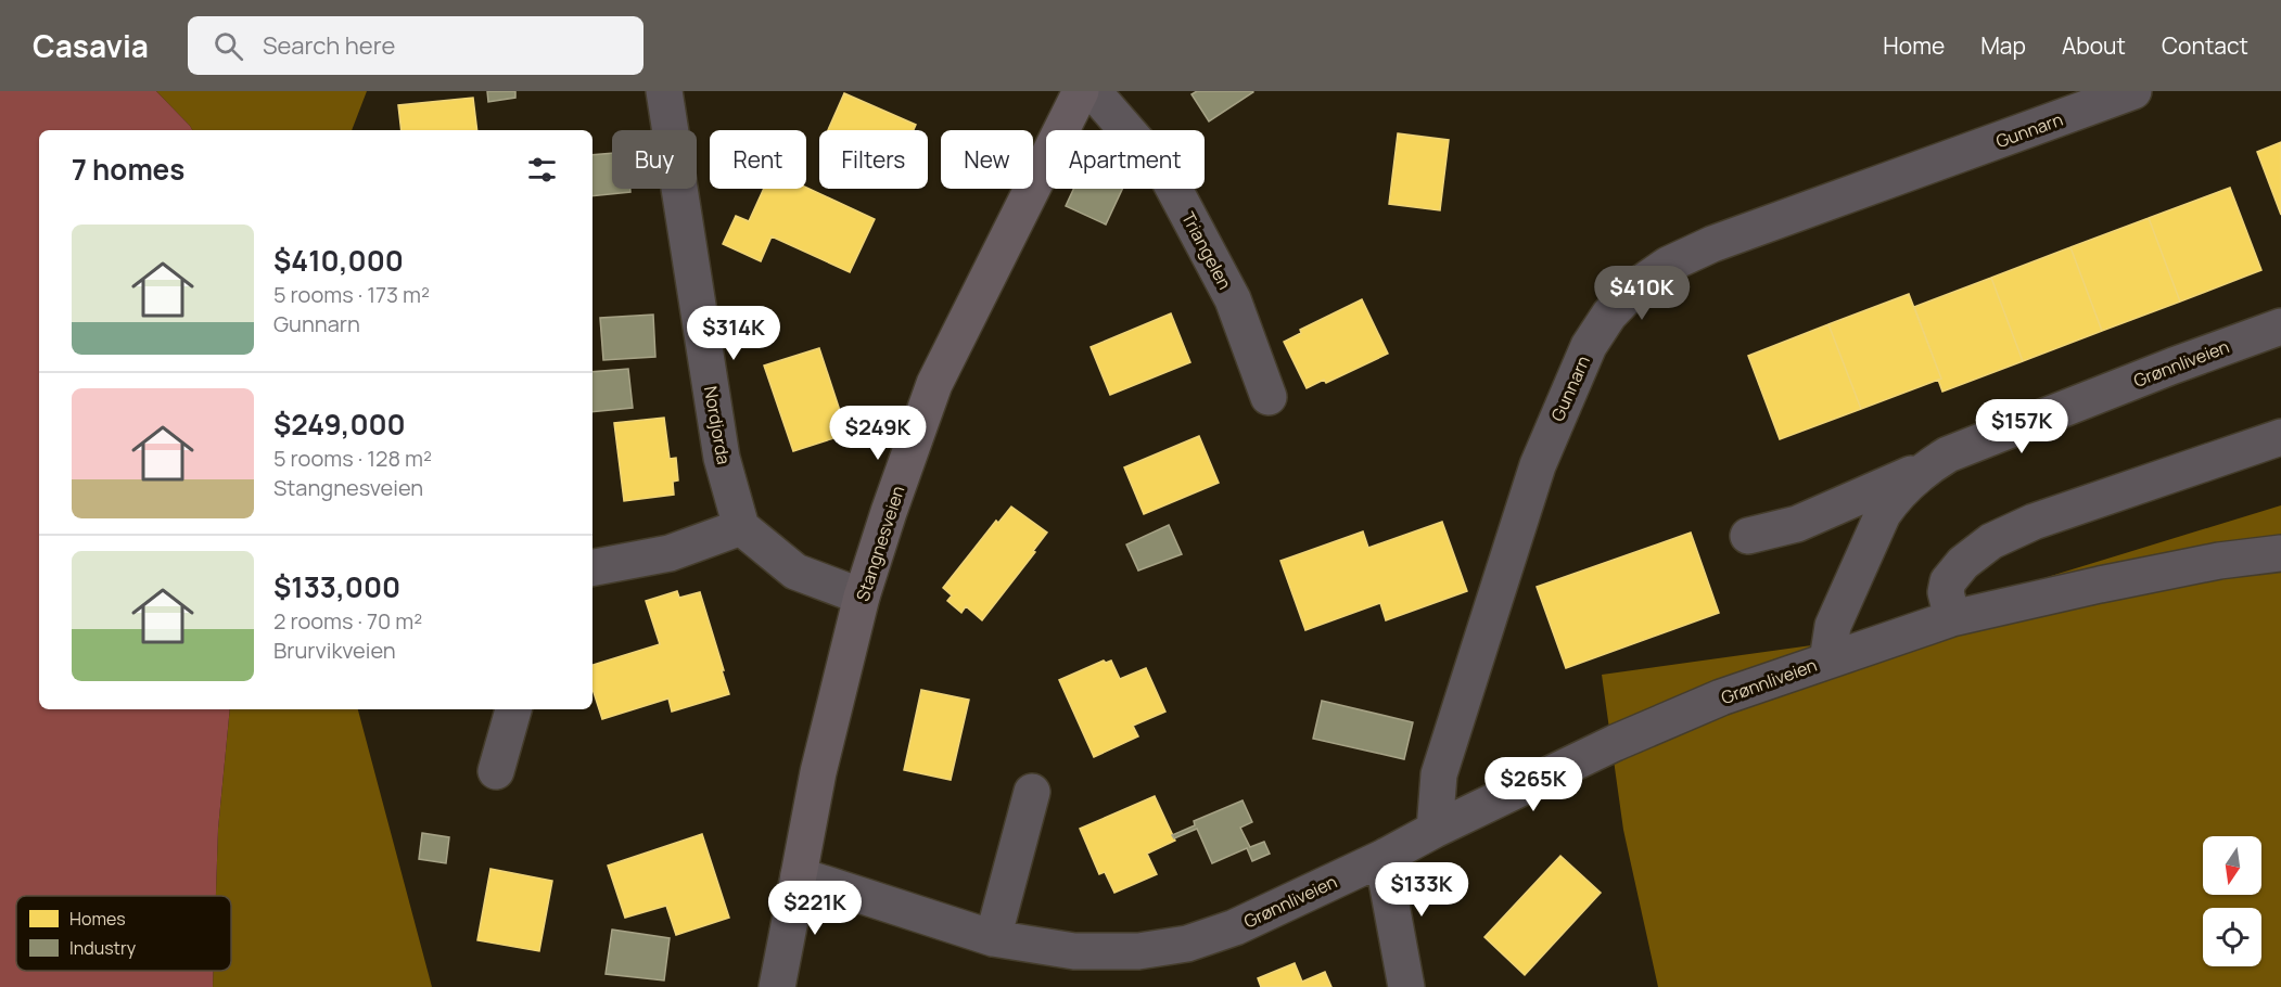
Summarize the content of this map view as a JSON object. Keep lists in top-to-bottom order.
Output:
{
  "streets": {
    "main road": ["Stangnesveien"],
    "street": [
      "Gunnarn",
      "Triangelen",
      "Grønnliveien",
      "Nordjorda"
    ]
  },
  "crossings": [
    ["Gunnarn", "Grønnliveien"],
    ["Grønnliveien", "Stangnesveien"]
  ],
  "legend": ["Homes", "Industry"],
  "north": "bottom",
  "page": {
    "header": "Casavia",
    "search": "Search here",
    "nav": [
      "Home",
      "Map",
      "About",
      "Contact"
    ],
    "chip": [
      "Buy",
      "Rent",
      "Filters",
      "New",
      "Apartment"
    ],
    "heading": "7 homes",
    "list": [
      {
        "name": "$410,000",
        "note": "5 rooms · 173 m² · Gunnarn"
      },
      {
        "name": "$249,000",
        "note": "5 rooms · 128 m² · Stangnesveien"
      },
      {
        "name": "$133,000",
        "note": "2 rooms · 70 m² · Brurvikveien"
      }
    ],
    "price": [
      "$410K",
      "$314K",
      "$157K",
      "$249K",
      "$265K",
      "$133K",
      "$221K"
    ]
  }
}
